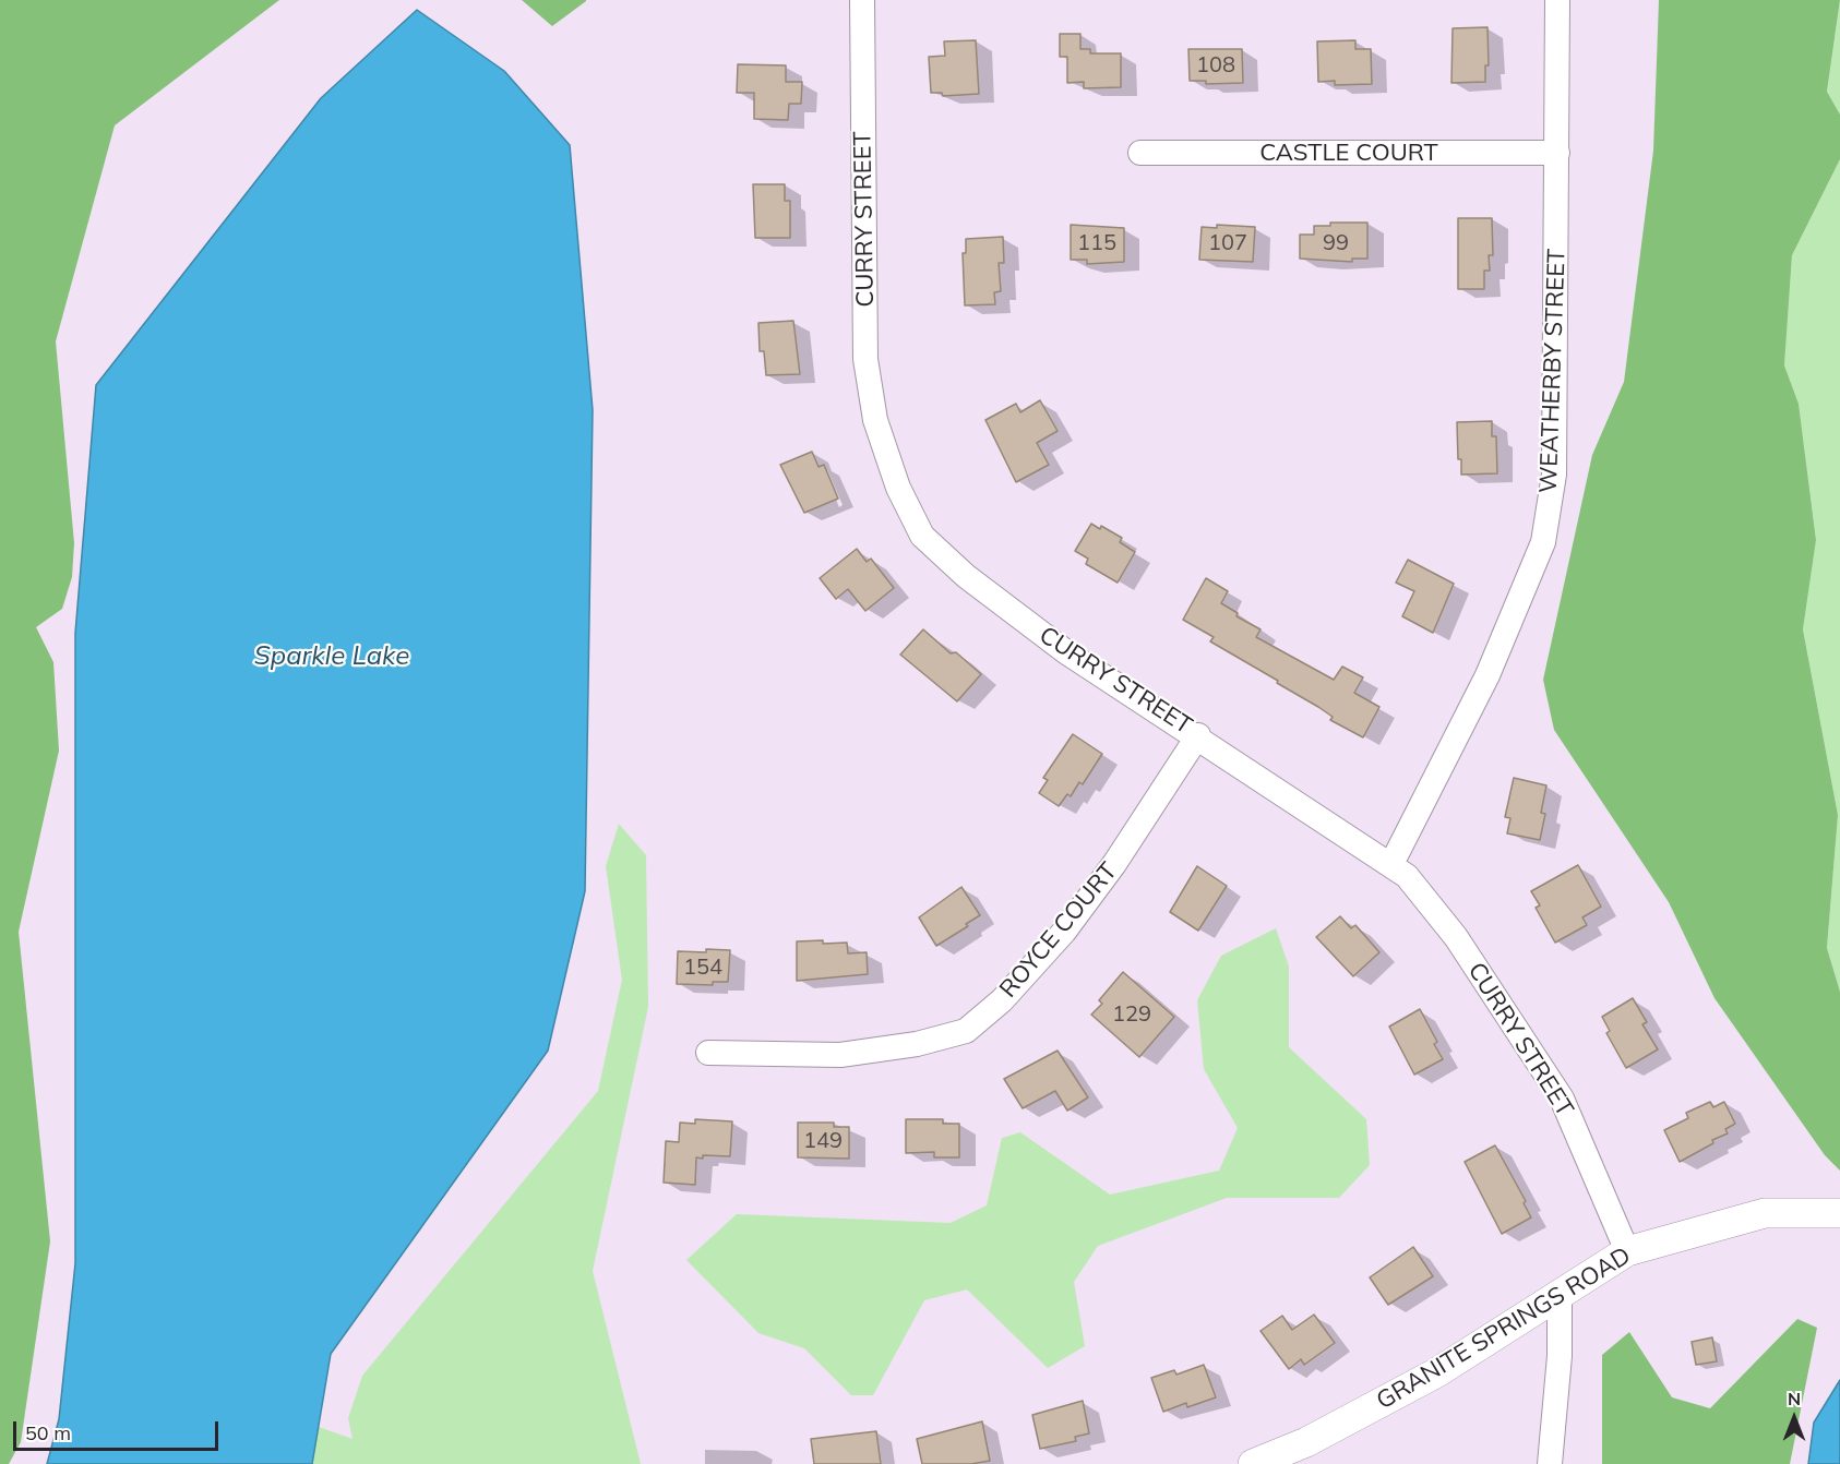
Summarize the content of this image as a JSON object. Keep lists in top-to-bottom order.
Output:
{
  "streets": {
    "street": [
      "CASTLE COURT",
      "CURRY STREET",
      "WEATHERBY STREET",
      "ROYCE COURT",
      "GRANITE SPRINGS ROAD"
    ]
  },
  "crossings": [
    ["CASTLE COURT", "WEATHERBY STREET"],
    ["CURRY STREET", "WEATHERBY STREET"],
    ["CURRY STREET", "ROYCE COURT"],
    ["CURRY STREET", "GRANITE SPRINGS ROAD"]
  ],
  "water": ["Sparkle Lake"],
  "house_numbers": [
    "108",
    "115",
    "107",
    "99",
    "154",
    "129",
    "149"
  ],
  "scale_bar": "50 m",
  "north": "top"
}
